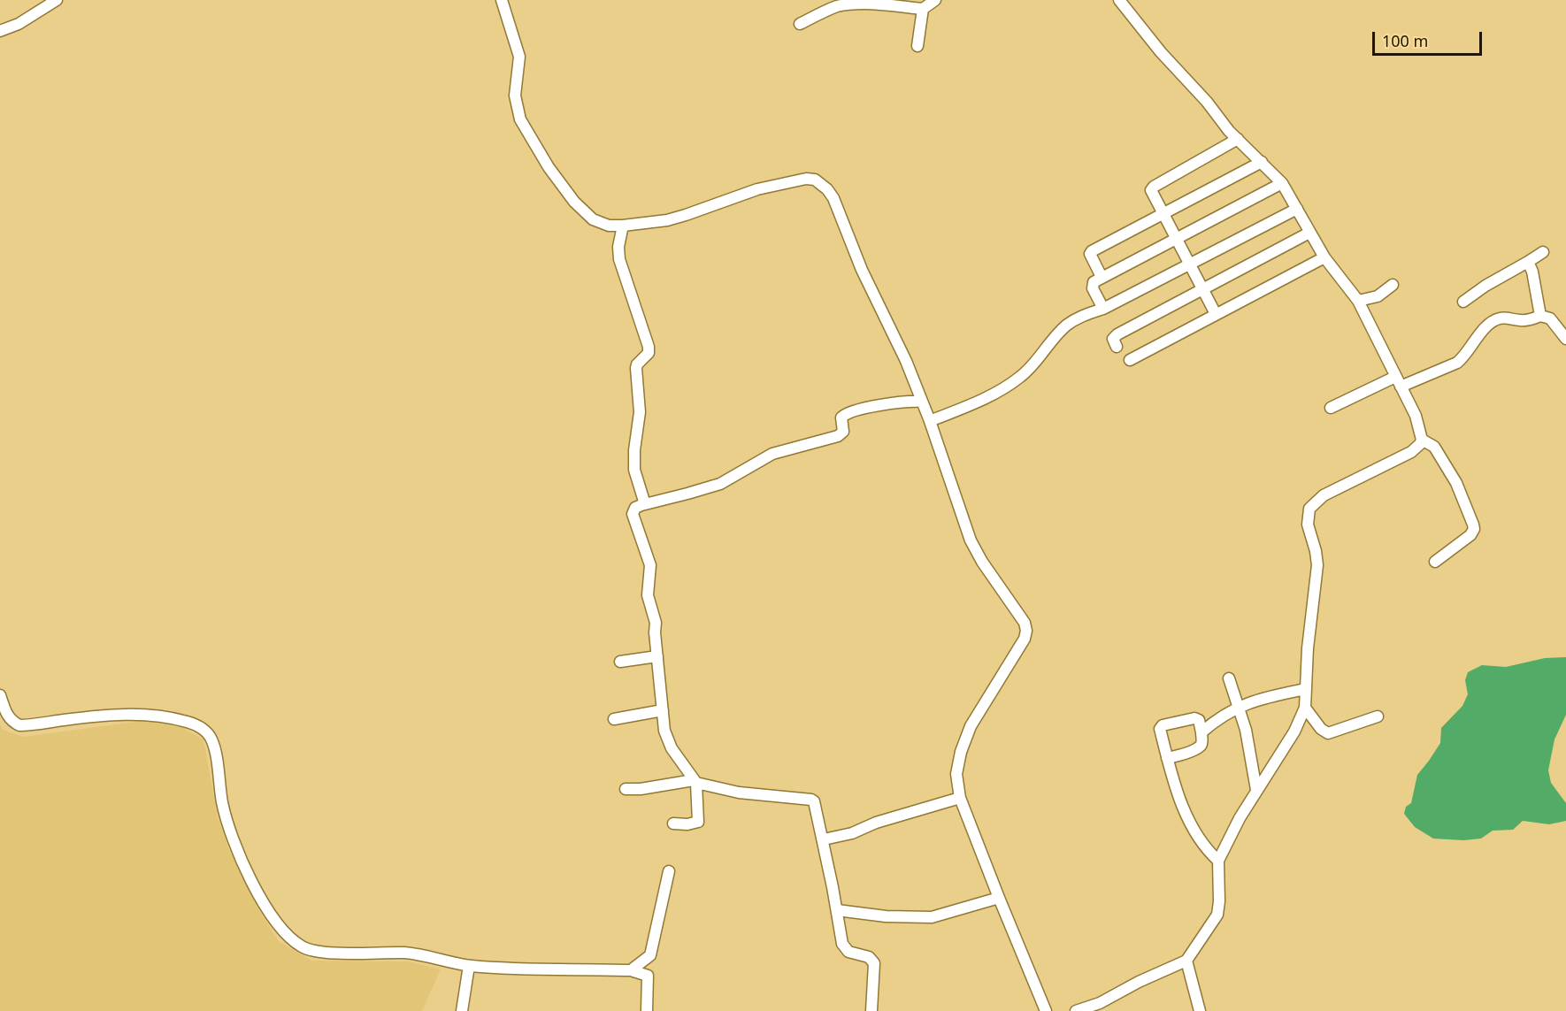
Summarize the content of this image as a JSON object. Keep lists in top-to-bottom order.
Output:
{
  "scale_bar": "100 m"
}
